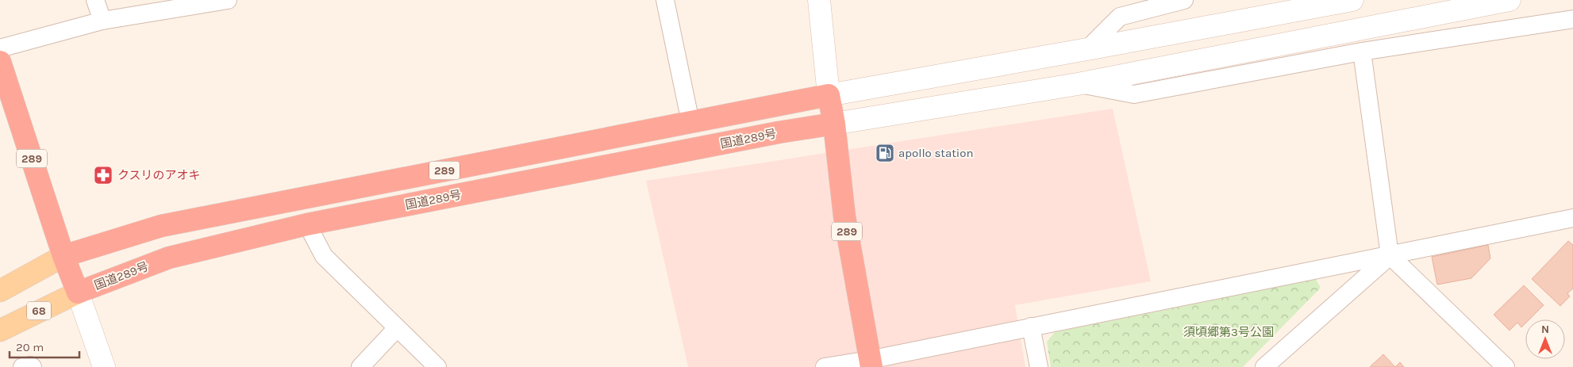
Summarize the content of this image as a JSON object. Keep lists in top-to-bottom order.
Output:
{
  "streets": {
    "highway": ["国道289号", "289"],
    "main road": ["68"]
  },
  "crossings": [
    ["国道289号", "289"],
    ["国道289号", "68"],
    ["289", "68"]
  ],
  "parks": ["須頃郷第3号公園"],
  "places": {
    "fuel station": ["apollo station"],
    "pharmacy": ["クスリのアオキ"]
  },
  "scale_bar": "20 m",
  "north": "top"
}
